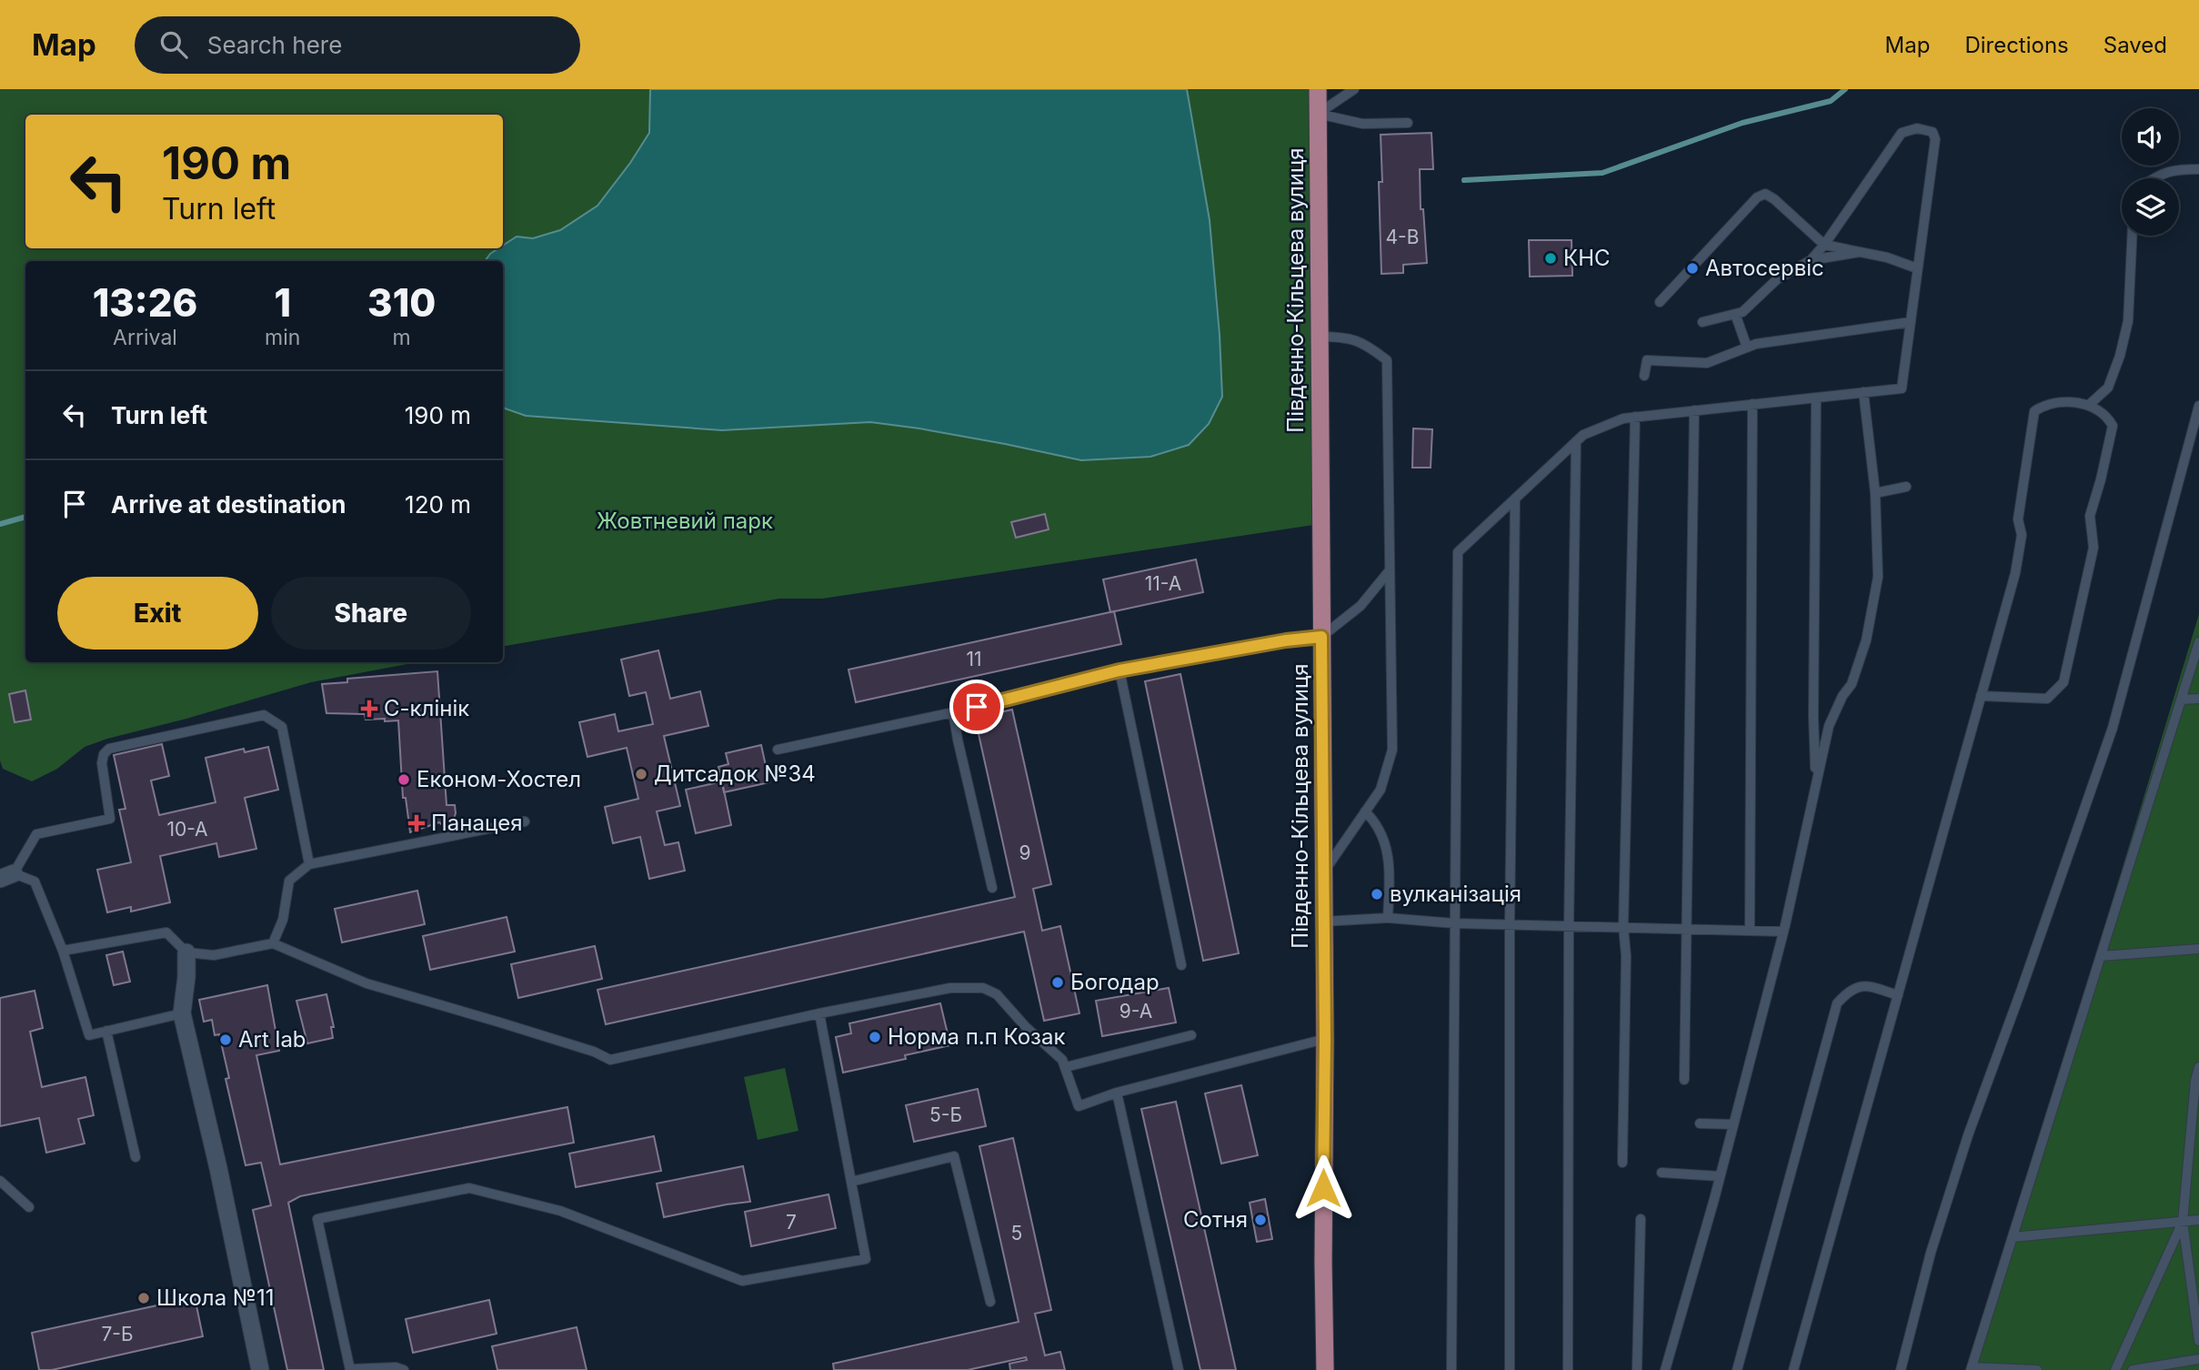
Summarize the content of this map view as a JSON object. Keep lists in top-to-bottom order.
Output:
{
  "streets": {
    "main road": ["Південно-Кільцева вулиця"]
  },
  "parks": ["Жовтневий парк"],
  "places": {
    "other": [
      "КНС",
      "Автосервіс",
      "Дитсадок №34",
      "Економ-Хостел",
      "вулканізація",
      "Богодар",
      "Норма п.п Козак",
      "Art lab",
      "Сотня",
      "Школа №11"
    ],
    "health": ["С-клінік", "Панацея"]
  },
  "house_numbers": [
    "4-В",
    "11-А",
    "11",
    "10-А",
    "9",
    "9-А",
    "5-Б",
    "7",
    "5",
    "7-Б"
  ],
  "page": {
    "header": "Map",
    "search": "Search here",
    "nav": ["Map", "Directions", "Saved"],
    "turn": ["190 m", "Turn left"],
    "eta": [
      "13:26",
      "Arrival",
      "1",
      "min",
      "310",
      "m"
    ],
    "list": [
      {
        "name": "Turn left",
        "value": "190 m"
      },
      {
        "name": "Arrive at destination",
        "value": "120 m"
      }
    ],
    "buttons": ["Exit", "Share"]
  }
}
